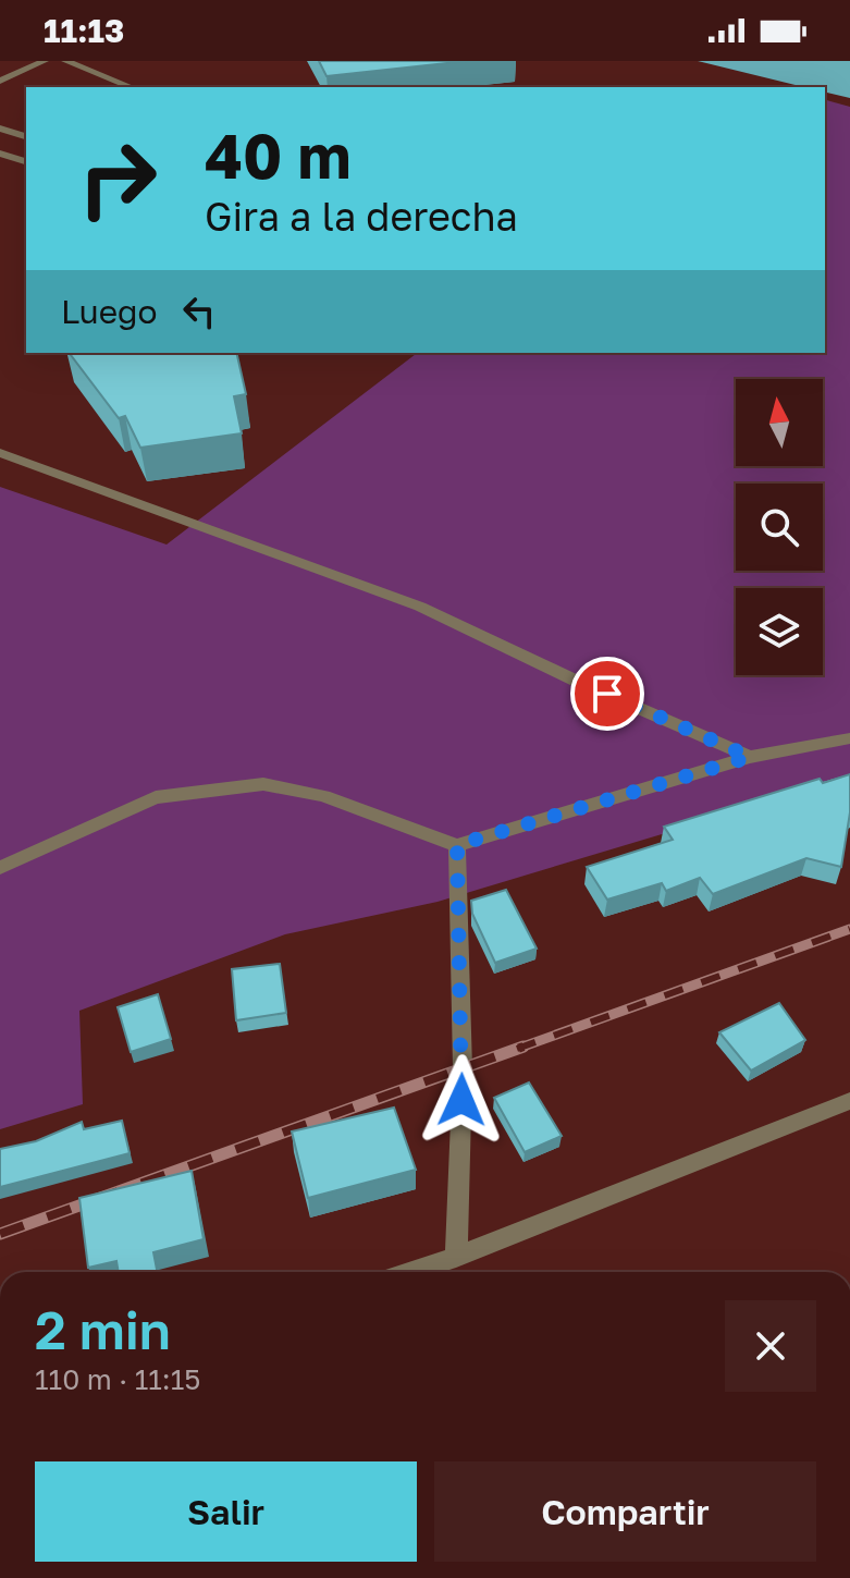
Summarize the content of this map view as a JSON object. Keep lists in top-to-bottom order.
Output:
{
  "north": "top",
  "page": {
    "status": "11:13",
    "turn": ["40 m", "Gira a la derecha"],
    "then": "Luego",
    "heading": ["2 min", "110 m · 11:15"],
    "buttons": ["Salir", "Compartir"]
  }
}
